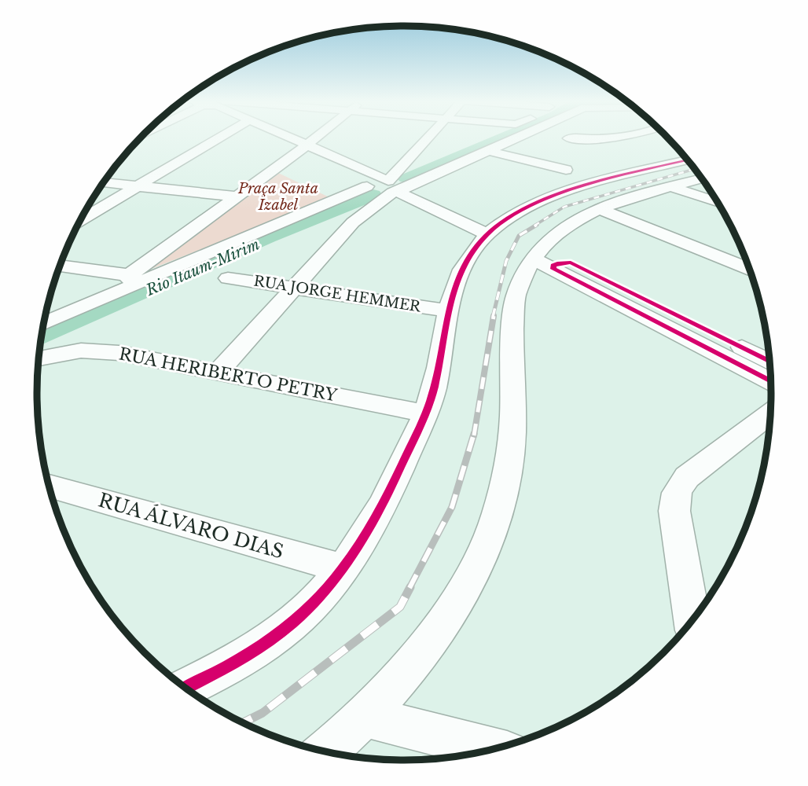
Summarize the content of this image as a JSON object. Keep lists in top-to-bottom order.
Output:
{
  "streets": {
    "street": ["RUA JORGE HEMMER", "RUA HERIBERTO PETRY", "RUA ÁLVARO DIAS"]
  },
  "water": ["Rio Itaum-Mirim"],
  "parks": ["Praça Santa Izabel"]
}
